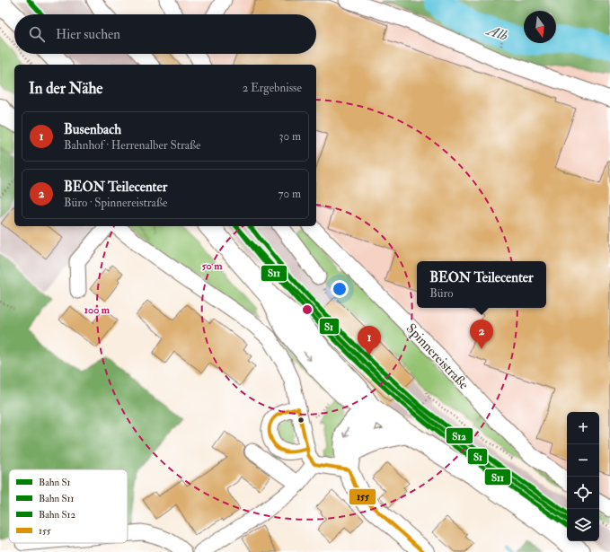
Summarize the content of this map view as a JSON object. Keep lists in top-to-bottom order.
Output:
{
  "streets": {
    "street": ["Spinnereistraße"]
  },
  "water": ["Alb"],
  "lines": [
    "rail line S1",
    "rail line S12",
    "rail line S11",
    "transit line 155"
  ],
  "legend": [
    "Bahn S1",
    "Bahn S11",
    "Bahn S12",
    "155"
  ],
  "north": "bottom",
  "page": {
    "search": "Hier suchen",
    "heading": ["In der Nähe", "2 Ergebnisse"],
    "list": [
      {
        "mark": "1",
        "name": "Busenbach",
        "note": "Bahnhof · Herrenalber Straße",
        "value": "30 m"
      },
      {
        "mark": "2",
        "name": "BEON Teilecenter",
        "note": "Büro · Spinnereistraße",
        "value": "70 m"
      }
    ],
    "popup": ["BEON Teilecenter", "Büro"],
    "pins": ["2", "1"],
    "map_buttons": ["+", "−"]
  },
  "rings": ["50 m", "100 m"]
}
